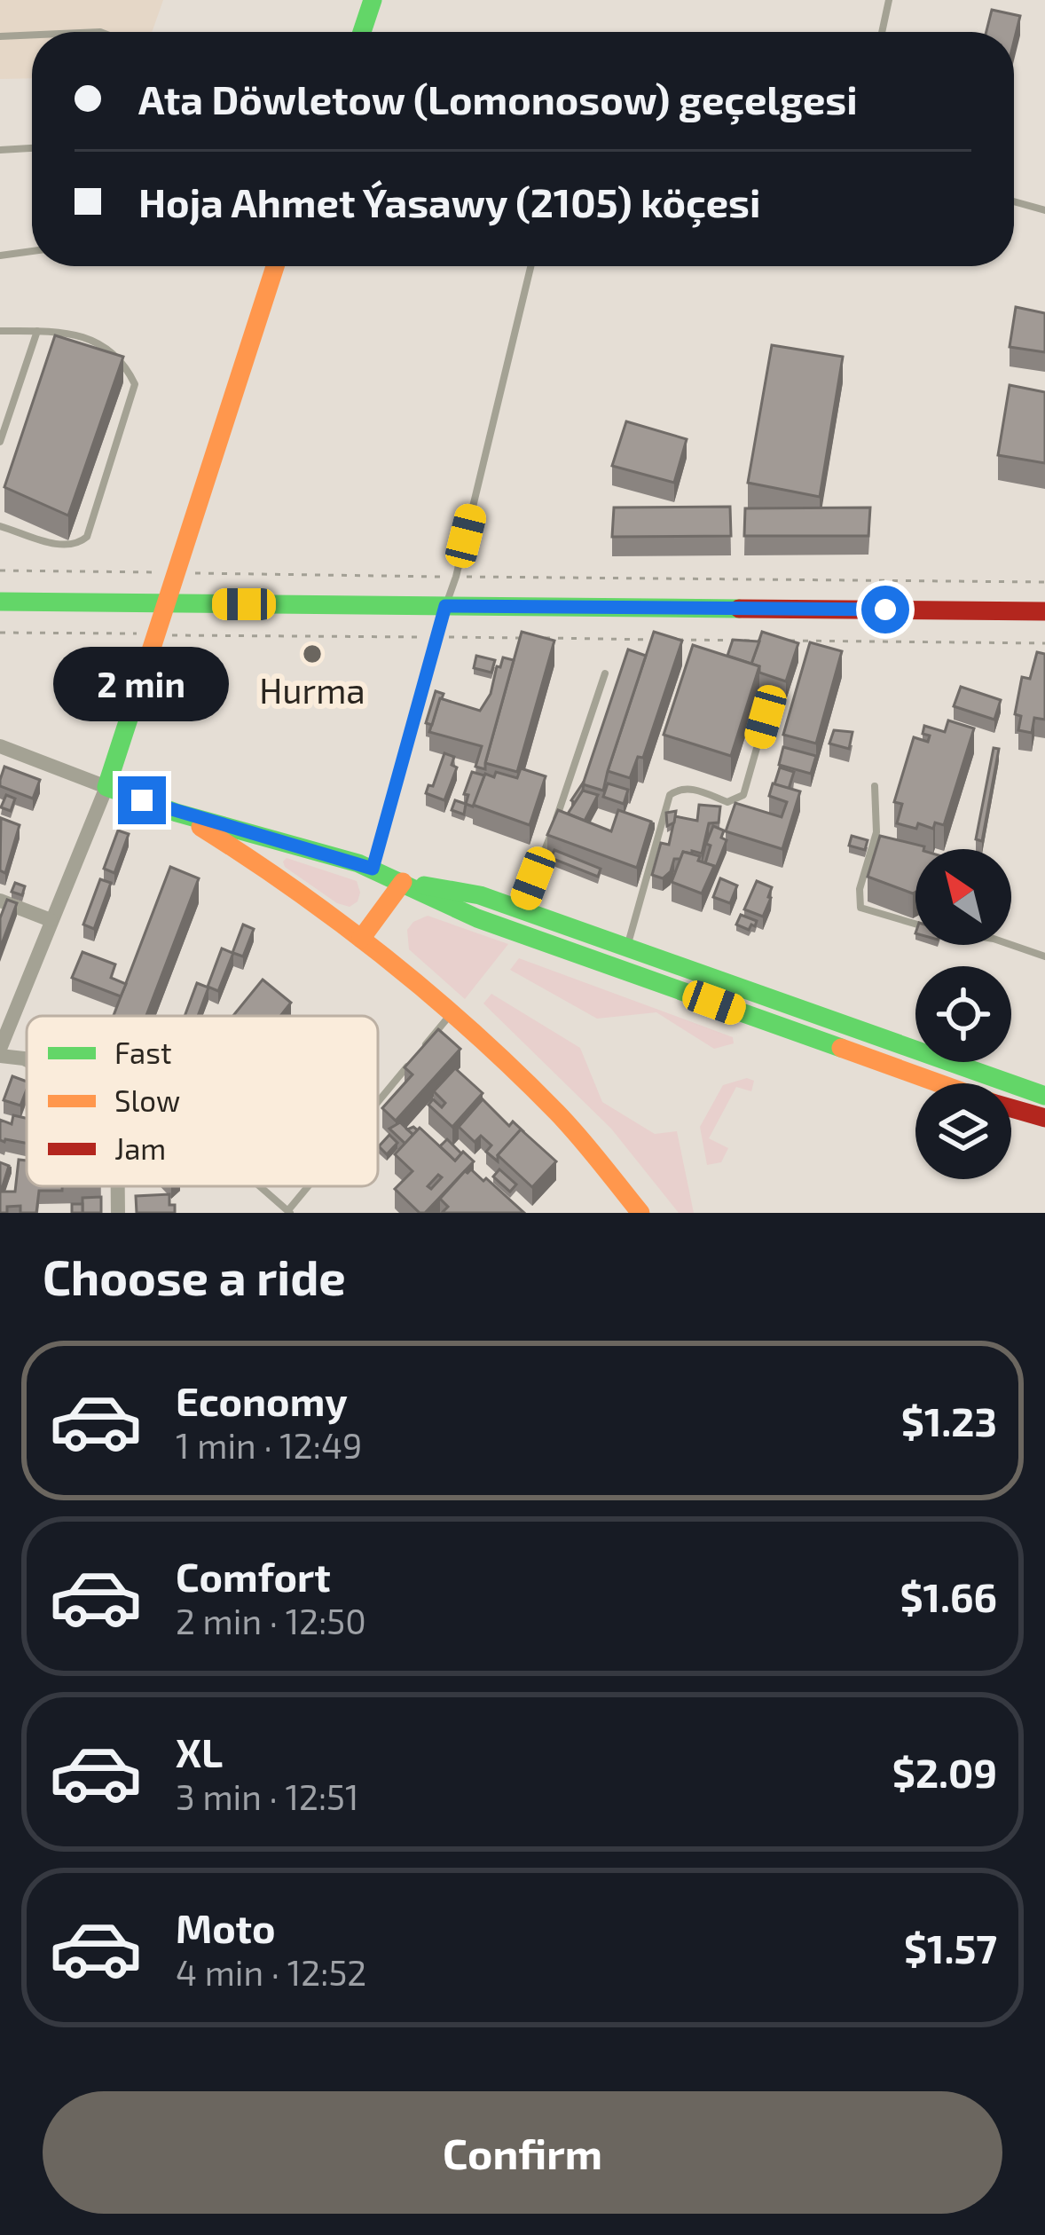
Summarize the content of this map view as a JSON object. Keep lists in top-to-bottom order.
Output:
{
  "places": ["Hurma"],
  "legend": ["Fast", "Slow", "Jam"],
  "north": "top left",
  "page": {
    "banner": ["Ata Döwletow (Lomonosow) geçelgesi", "Hoja Ahmet Ýasawy (2105) köçesi"],
    "bubble": "2 min",
    "heading": "Choose a ride",
    "list": [
      {
        "name": "Economy",
        "note": "1 min · 12:49",
        "value": "$1.23"
      },
      {
        "name": "Comfort",
        "note": "2 min · 12:50",
        "value": "$1.66"
      },
      {
        "name": "XL",
        "note": "3 min · 12:51",
        "value": "$2.09"
      },
      {
        "name": "Moto",
        "note": "4 min · 12:52",
        "value": "$1.57"
      }
    ],
    "buttons": "Confirm"
  }
}
